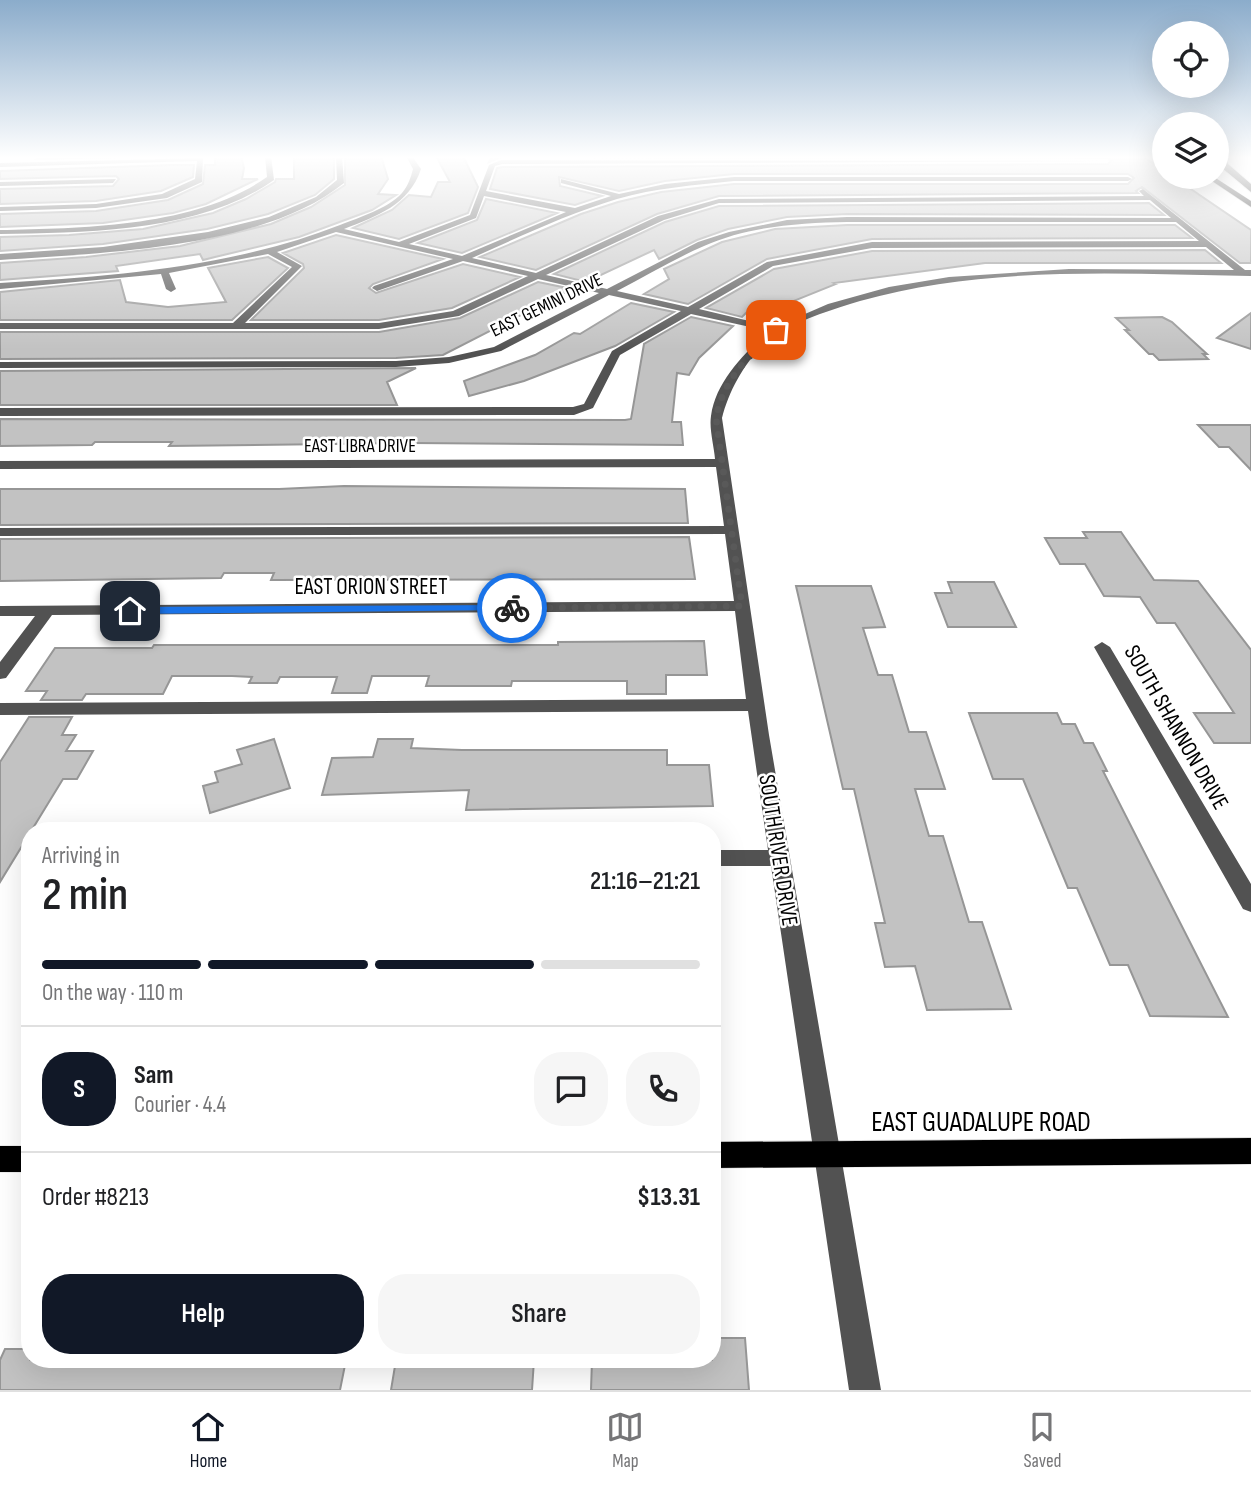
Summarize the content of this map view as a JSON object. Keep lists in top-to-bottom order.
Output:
{
  "streets": {
    "main road": ["EAST GUADALUPE ROAD"],
    "street": [
      "EAST GEMINI DRIVE",
      "EAST LIBRA DRIVE",
      "EAST ORION STREET",
      "SOUTH SHANNON DRIVE",
      "SOUTH RIVER DRIVE"
    ]
  },
  "crossings": [
    ["EAST LIBRA DRIVE", "SOUTH RIVER DRIVE"],
    ["EAST ORION STREET", "SOUTH RIVER DRIVE"],
    ["SOUTH RIVER DRIVE", "EAST GUADALUPE ROAD"]
  ],
  "page": {
    "heading": ["2 min", "Arriving in", "21:16–21:21"],
    "panel": [
      "Sam",
      "Courier · 4.4",
      "Order #8213",
      "$13.31"
    ],
    "bar": "On the way · 110 m",
    "round": "S",
    "buttons": ["Help", "Share"],
    "tabs": ["Home", "Map", "Saved"]
  }
}
